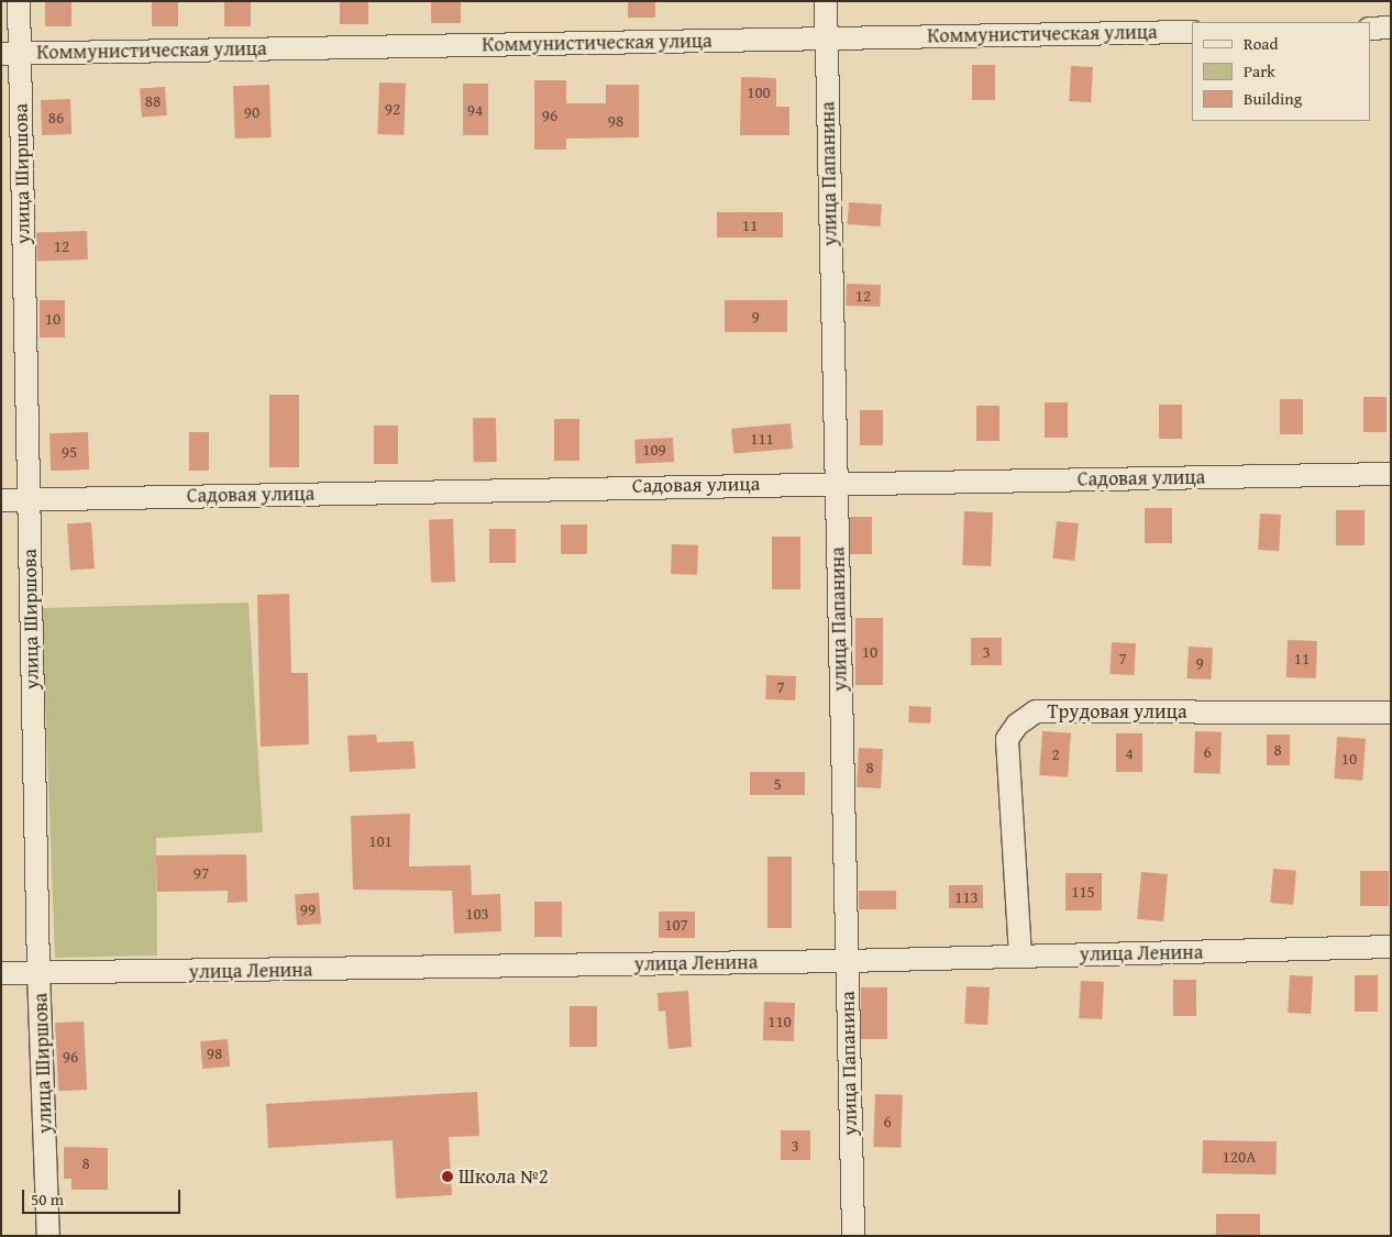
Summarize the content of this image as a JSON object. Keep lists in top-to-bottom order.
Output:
{
  "streets": {
    "street": [
      "Коммунистическая улица",
      "улица Ширшова",
      "улица Папанина",
      "Садовая улица",
      "Трудовая улица",
      "улица Ленина"
    ]
  },
  "crossings": [
    ["Коммунистическая улица", "улица Ширшова"],
    ["Коммунистическая улица", "улица Папанина"],
    ["улица Ширшова", "Садовая улица"],
    ["улица Ширшова", "улица Ленина"],
    ["улица Папанина", "Садовая улица"],
    ["улица Папанина", "улица Ленина"],
    ["Трудовая улица", "улица Ленина"]
  ],
  "places": ["Школа №2"],
  "house_numbers": [
    "100",
    "88",
    "92",
    "94",
    "90",
    "96",
    "86",
    "98",
    "11",
    "12",
    "12",
    "9",
    "10",
    "111",
    "109",
    "95",
    "10",
    "3",
    "7",
    "11",
    "9",
    "7",
    "8",
    "6",
    "4",
    "2",
    "10",
    "8",
    "5",
    "101",
    "97",
    "115",
    "113",
    "99",
    "103",
    "107",
    "110",
    "98",
    "96",
    "6",
    "3",
    "120А",
    "8"
  ],
  "legend": ["Road", "Park", "Building"],
  "scale_bar": "50 m"
}
